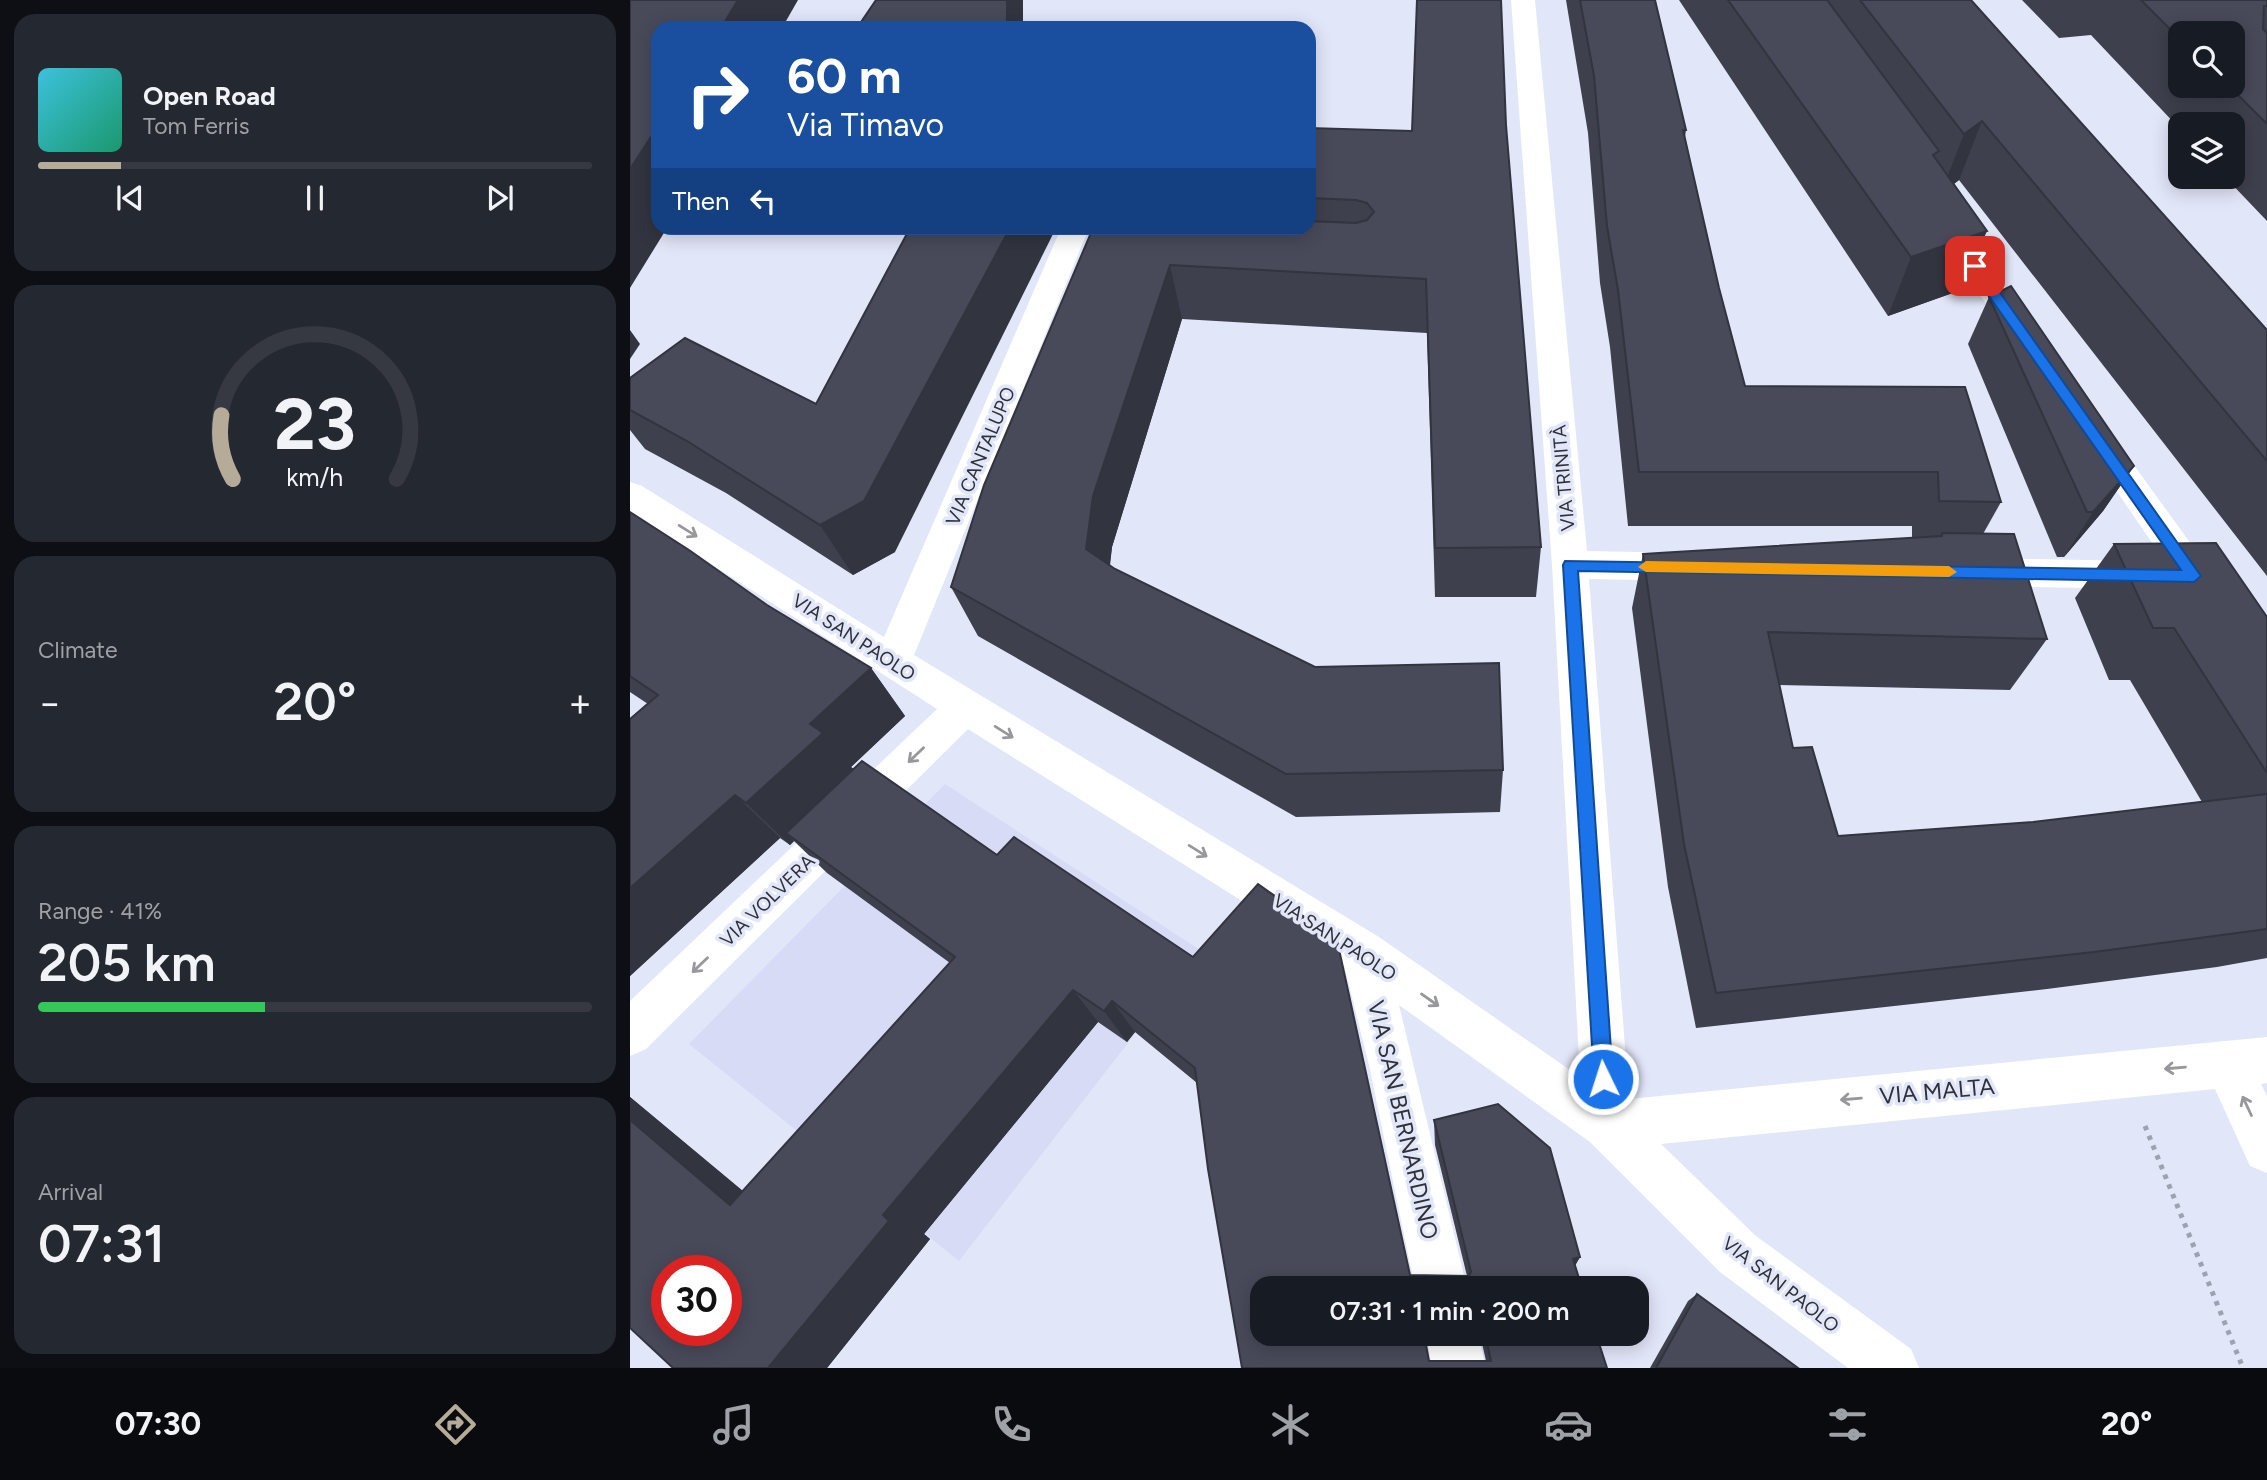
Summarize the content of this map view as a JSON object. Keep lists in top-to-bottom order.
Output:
{
  "streets": {
    "street": [
      "VIA CANTALUPO",
      "VIA TRINITÀ",
      "VIA SAN PAOLO",
      "VIA VOLVERA",
      "VIA MALTA",
      "VIA SAN BERNARDINO"
    ]
  },
  "crossings": [
    ["VIA CANTALUPO", "VIA SAN PAOLO"],
    ["VIA TRINITÀ", "VIA SAN PAOLO"],
    ["VIA TRINITÀ", "VIA MALTA"],
    ["VIA SAN PAOLO", "VIA VOLVERA"],
    ["VIA SAN PAOLO", "VIA MALTA"],
    ["VIA SAN PAOLO", "VIA SAN BERNARDINO"]
  ],
  "one_way": ["VIA SAN PAOLO", "VIA VOLVERA", "VIA MALTA"],
  "page": {
    "turn": ["60 m", "Via Timavo"],
    "song": ["Open Road", "Tom Ferris"],
    "then": "Then",
    "tile": [
      "Climate",
      ["Range · 41%", "205 km"],
      ["Arrival", "07:31"]
    ],
    "heat": ["−", "20°", "+"],
    "limit": "30",
    "trip": "07:31 · 1 min · 200 m",
    "tabs": ["07:30", "20°"],
    "gauge": ["23", "km/h"]
  }
}
